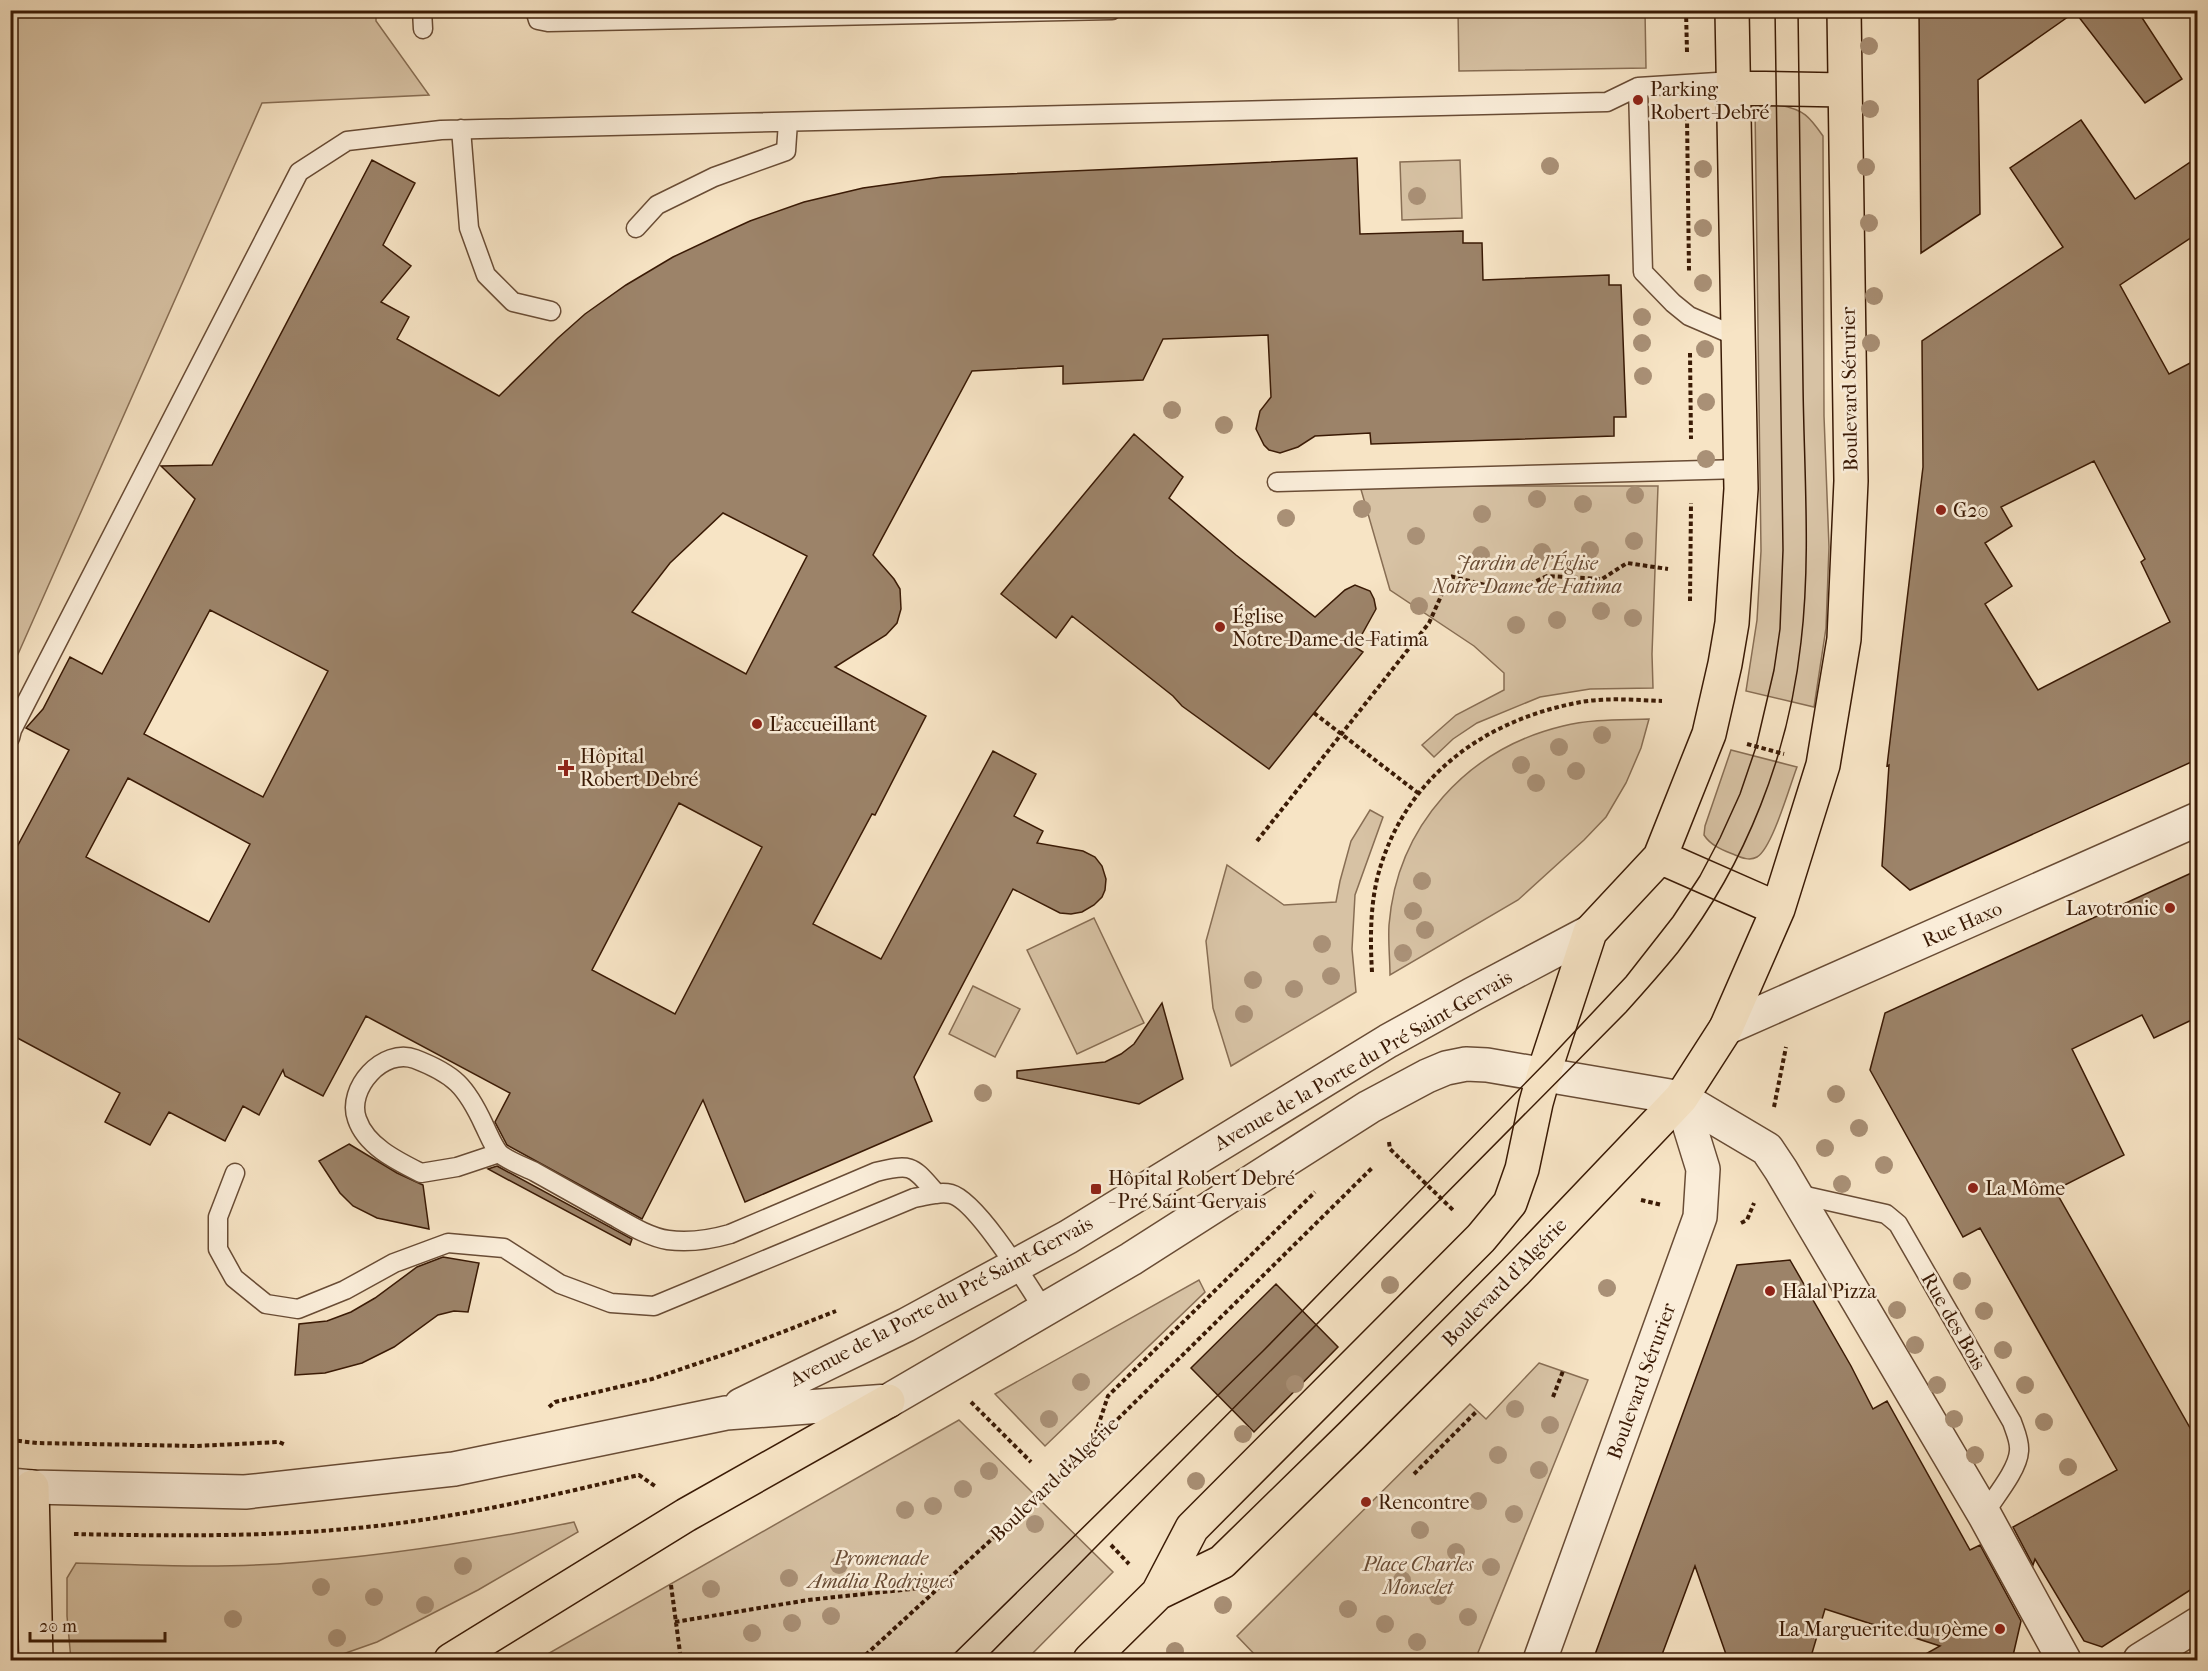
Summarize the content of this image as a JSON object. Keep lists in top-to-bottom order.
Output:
{
  "streets": {
    "main road": ["Boulevard Sérurier", "Boulevard d'Algérie"],
    "street": ["Rue Haxo", "Avenue de la Porte du Pré Saint-Gervais"],
    "lane": ["Rue des Bois"]
  },
  "crossings": [
    ["Boulevard Sérurier", "Avenue de la Porte du Pré Saint-Gervais"],
    ["Boulevard Sérurier", "Boulevard d'Algérie"],
    ["Rue Haxo", "Boulevard d'Algérie"],
    ["Avenue de la Porte du Pré Saint-Gervais", "Boulevard d'Algérie"]
  ],
  "parks": ["Jardin de l'Église Notre-Dame-de-Fatima", "Promenade Amália Rodrigues", "Place Charles Monselet"],
  "places": {
    "other": [
      "Parking Robert-Debré",
      "G20",
      "Église Notre-Dame-de-Fatima",
      "L'accueillant",
      "Lavotronic",
      "La Môme",
      "Halal Pizza",
      "Rencontre",
      "La Marguerite du 19ème"
    ],
    "health": ["Hôpital Robert Debré"],
    "transit": ["Hôpital Robert Debré - Pré Saint-Gervais"]
  },
  "scale_bar": "20 m"
}
